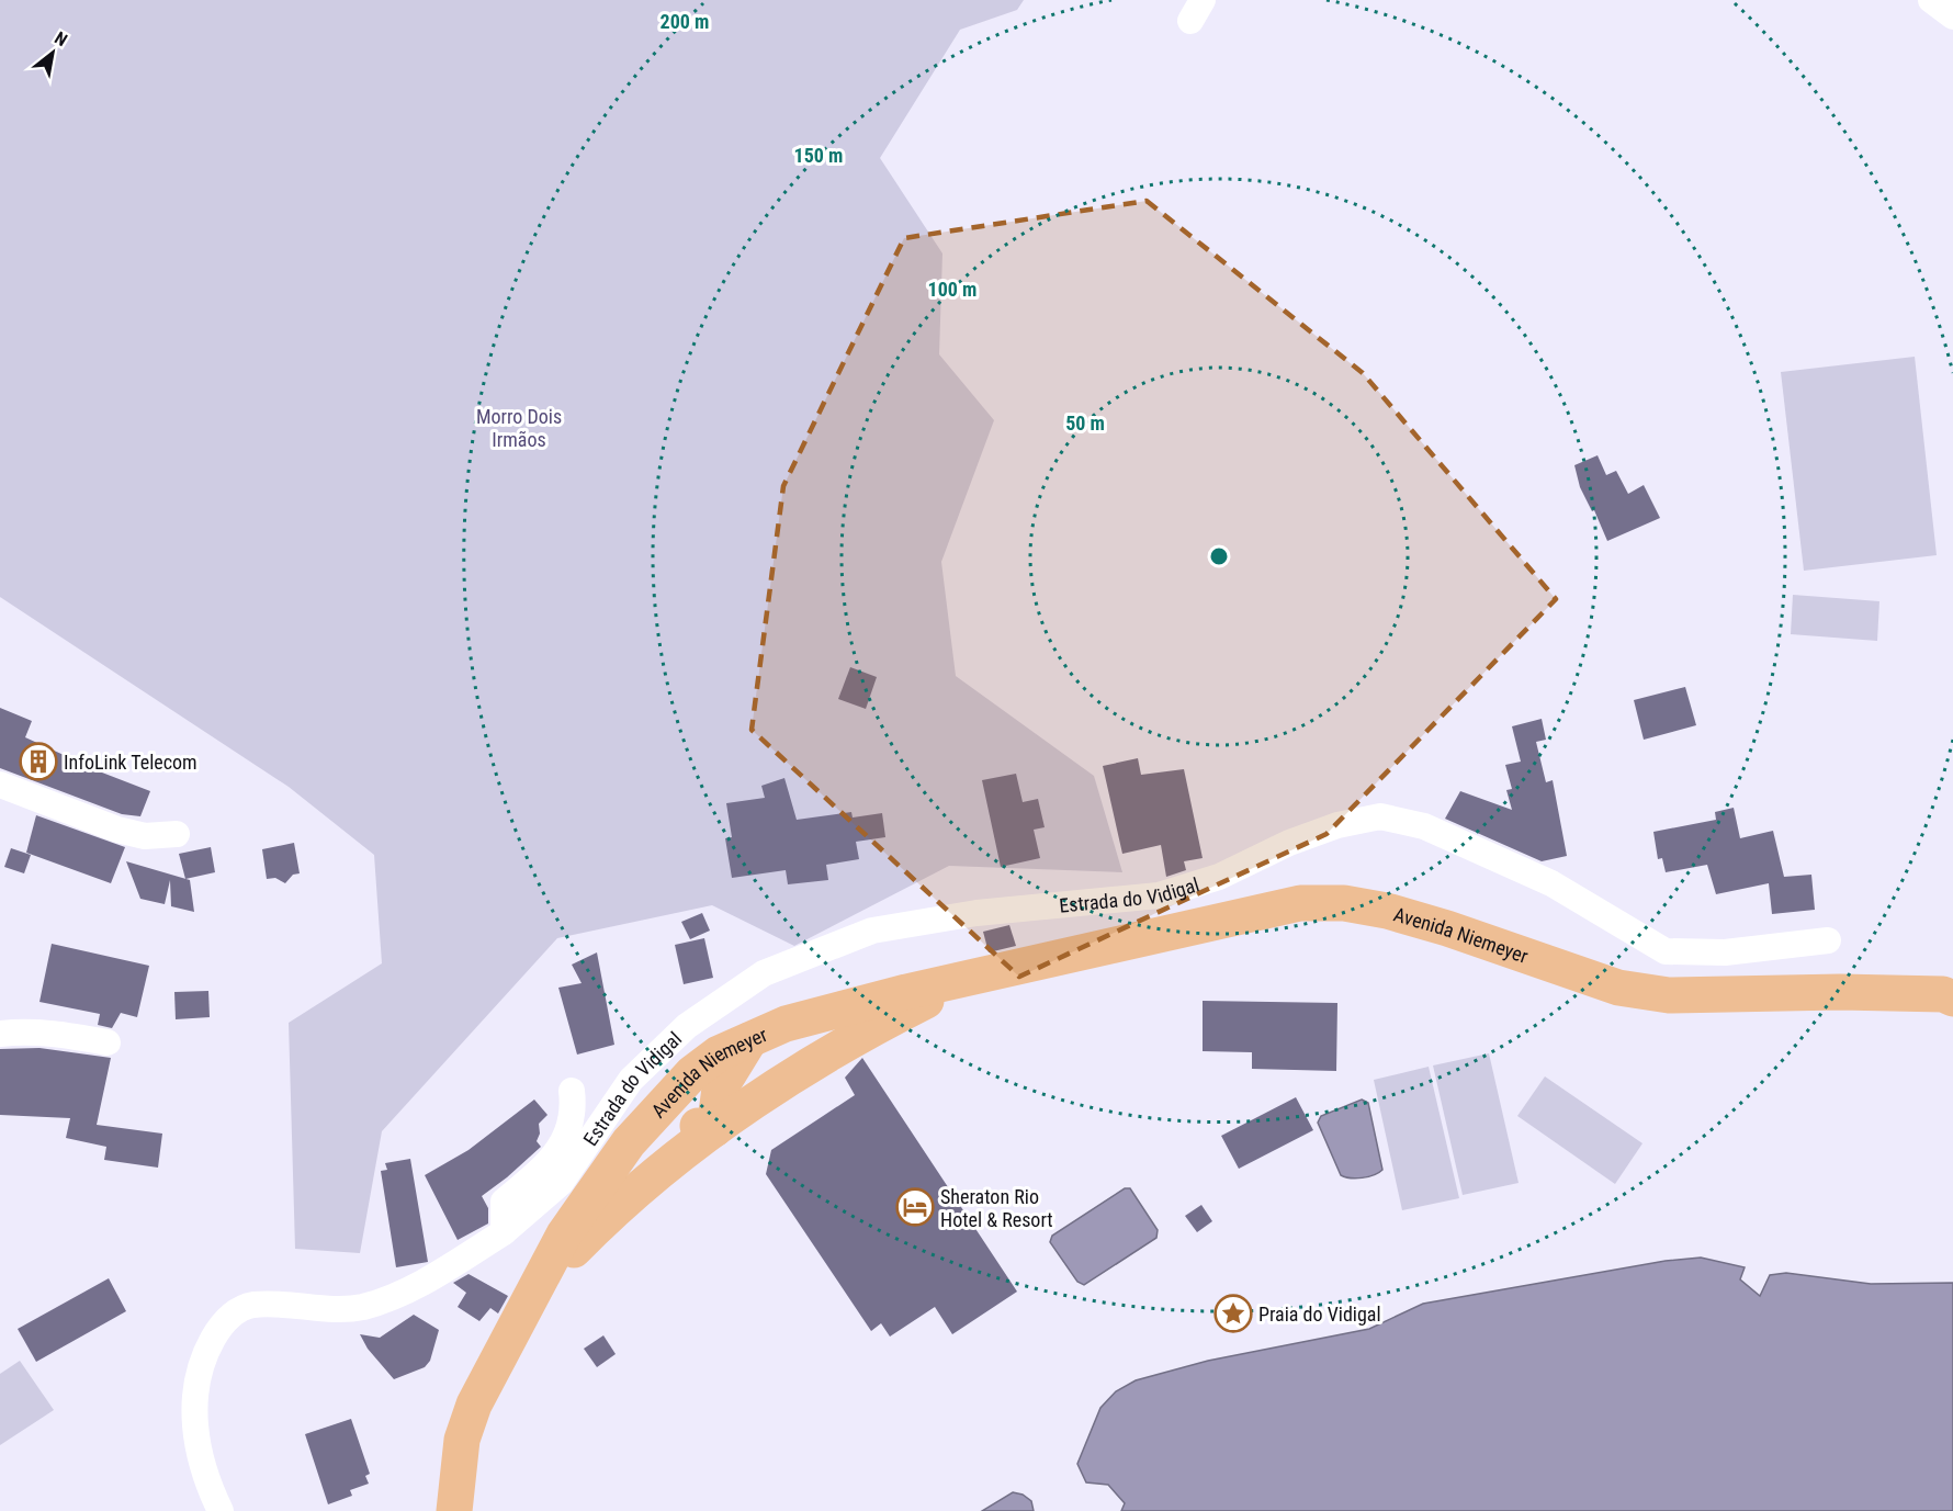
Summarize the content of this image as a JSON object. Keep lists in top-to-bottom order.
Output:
{
  "streets": {
    "main road": ["Avenida Niemeyer"],
    "street": ["Estrada do Vidigal"]
  },
  "parks": ["Morro Dois Irmãos"],
  "places": {
    "building": ["InfoLink Telecom"],
    "hotel": ["Sheraton Rio Hotel & Resort"],
    "place": ["Praia do Vidigal"]
  },
  "north": "top right",
  "rings": [
    "200 m",
    "150 m",
    "100 m",
    "50 m"
  ]
}
